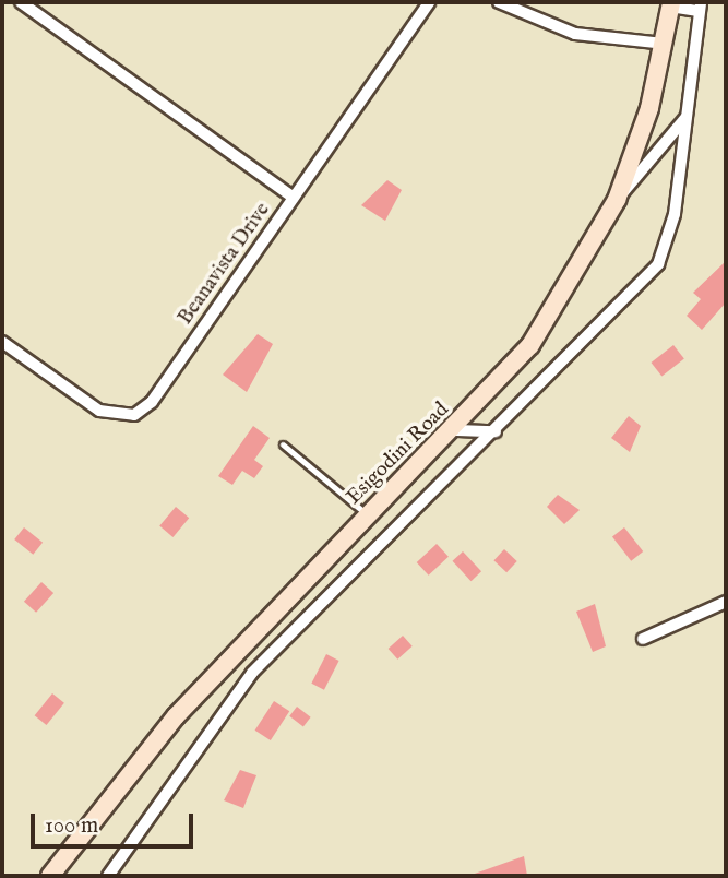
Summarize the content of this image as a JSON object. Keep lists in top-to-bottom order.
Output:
{
  "streets": {
    "main road": ["Esigodini Road"],
    "street": ["Beanavista Drive"]
  },
  "scale_bar": "100 m"
}
